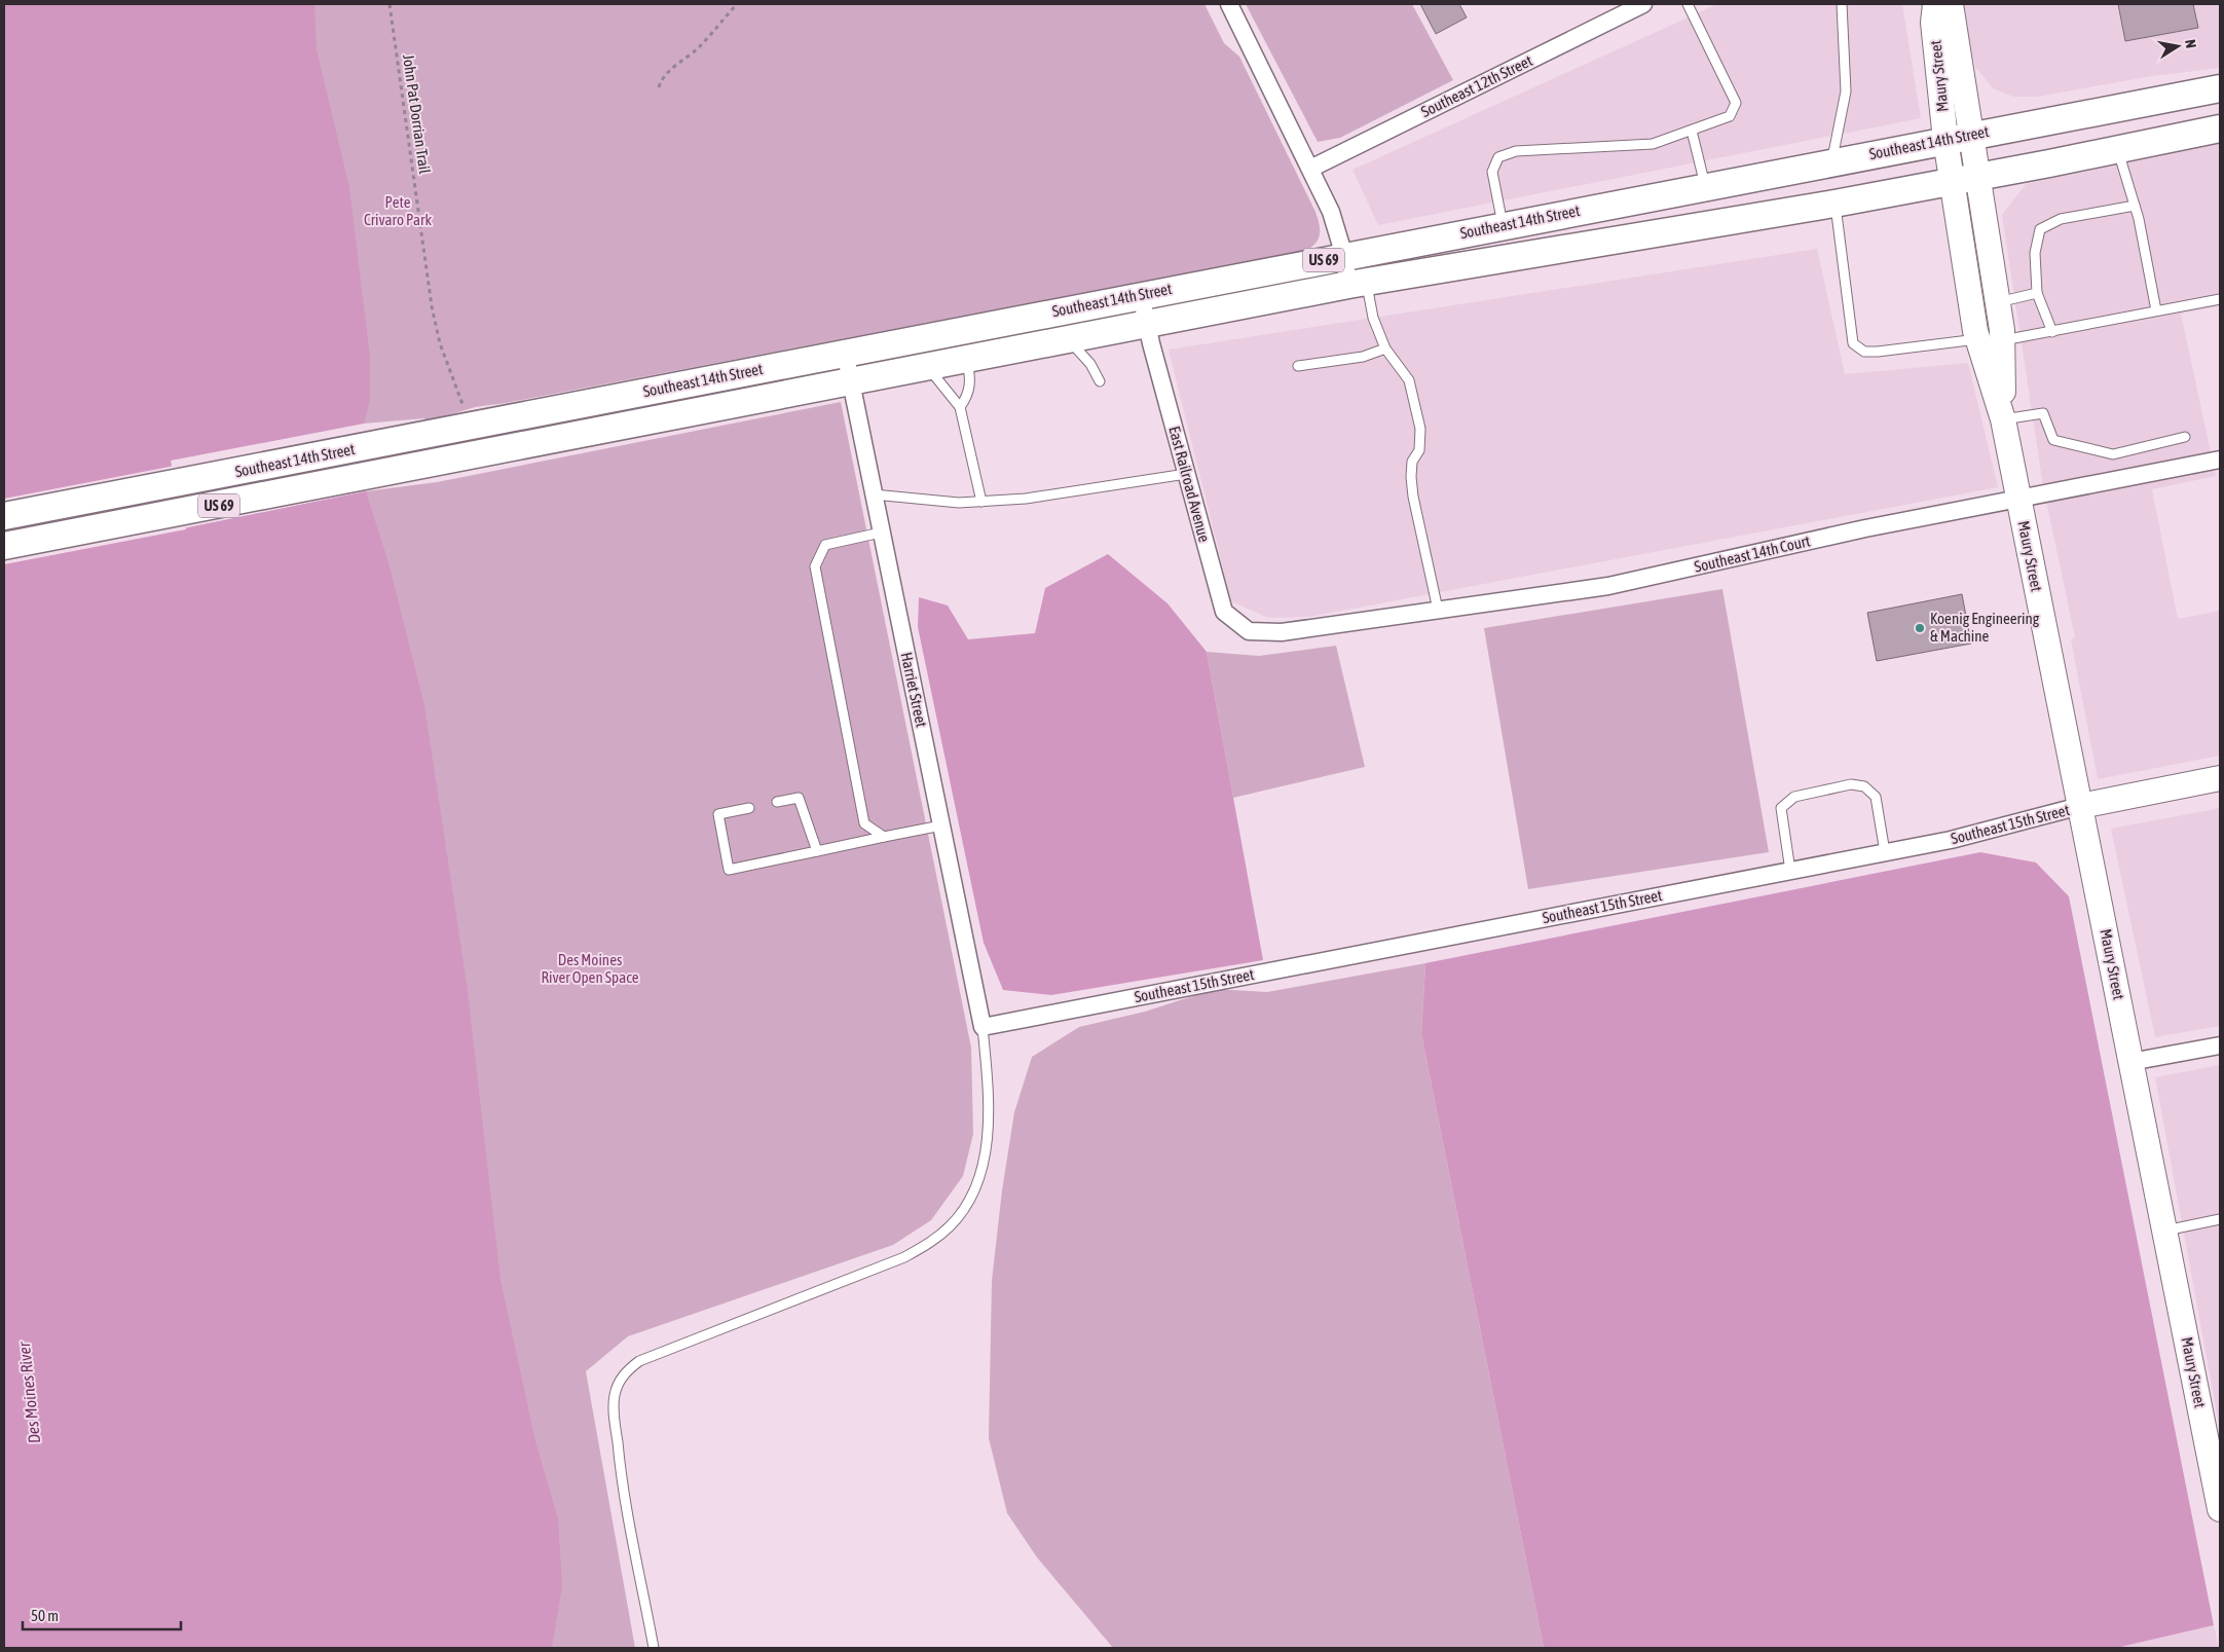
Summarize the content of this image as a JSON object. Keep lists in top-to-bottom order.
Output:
{
  "streets": {
    "main road": [
      "Maury Street",
      "Southeast 14th Street",
      "US 69",
      "Southeast 15th Street"
    ],
    "street": [
      "Southeast 12th Street",
      "East Railroad Avenue",
      "Southeast 14th Court",
      "Harriet Street"
    ],
    "path": ["John Pat Dorrian Trail"]
  },
  "crossings": [
    ["Maury Street", "Southeast 14th Street"],
    ["Maury Street", "Southeast 14th Court"],
    ["Maury Street", "Southeast 15th Street"],
    ["Southeast 14th Street", "East Railroad Avenue"],
    ["Southeast 14th Street", "Harriet Street"],
    ["East Railroad Avenue", "Southeast 14th Court"],
    ["Harriet Street", "Southeast 15th Street"]
  ],
  "water": ["Des Moines River"],
  "parks": ["Pete Crivaro Park", "Des Moines River Open Space"],
  "places": ["Koenig Engineering & Machine"],
  "scale_bar": "50 m",
  "north": "right"
}
